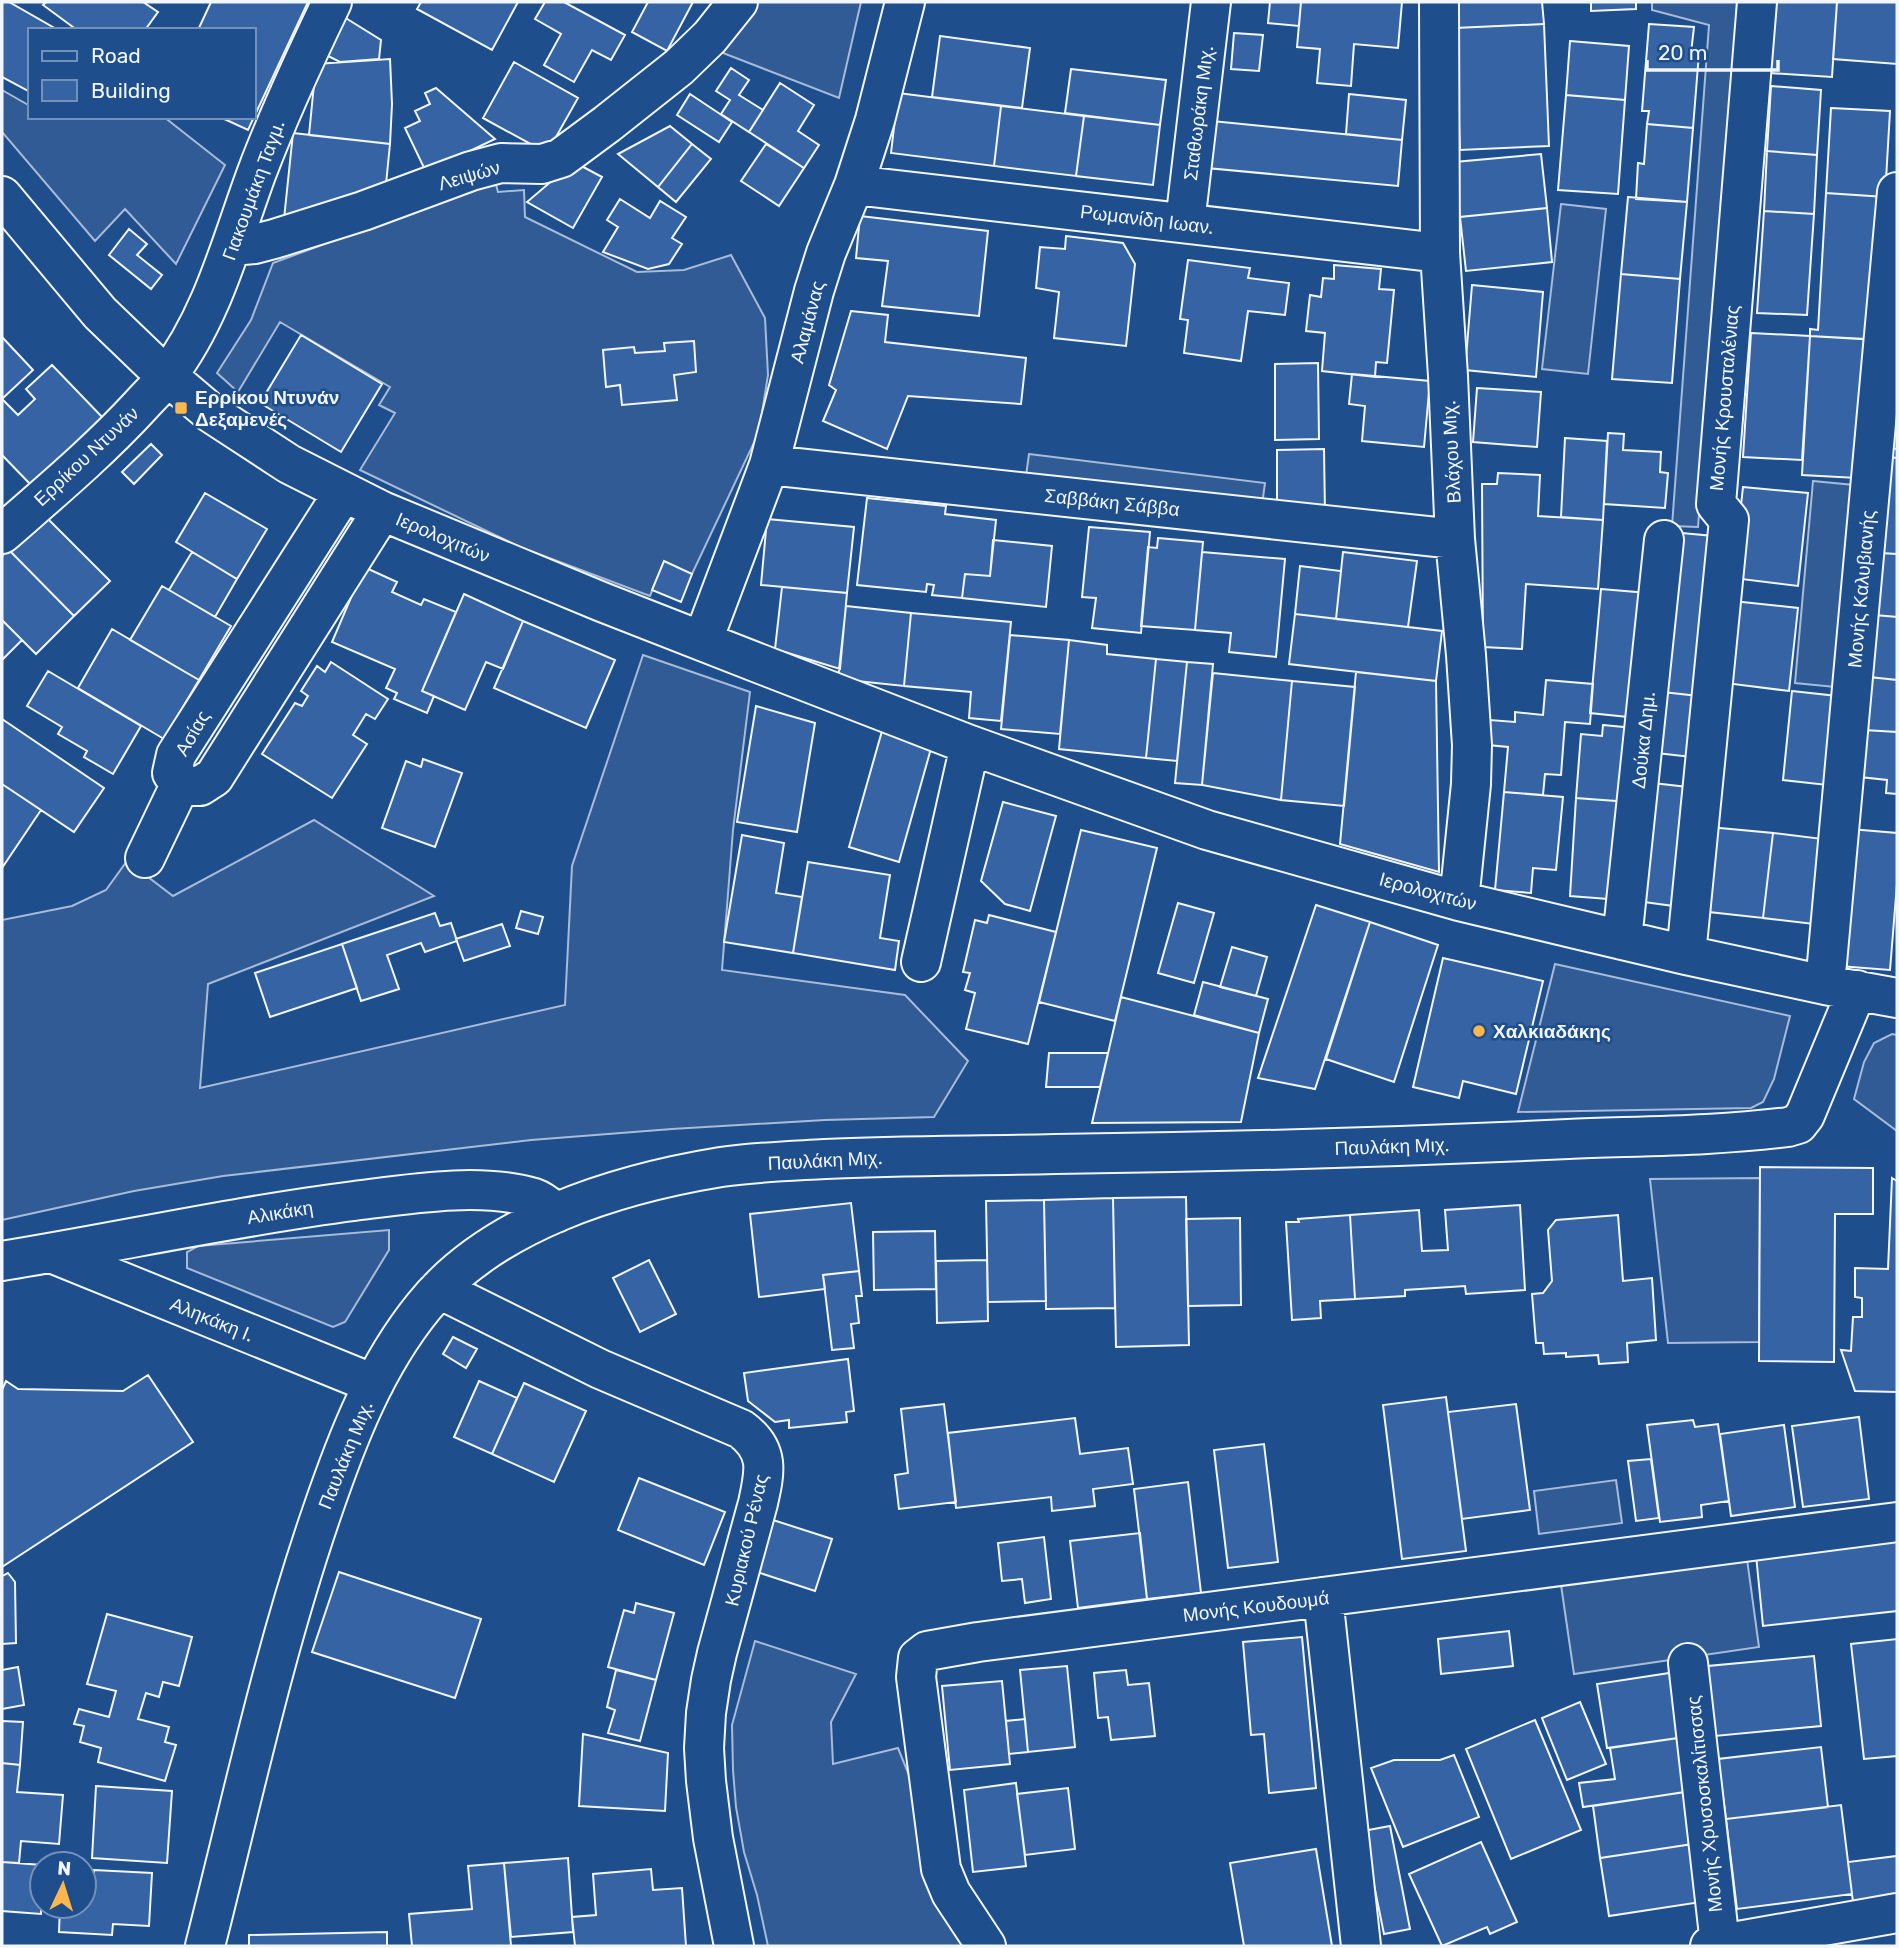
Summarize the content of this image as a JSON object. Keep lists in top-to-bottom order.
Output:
{
  "streets": {
    "street": [
      "Σταθωράκη Μιχ.",
      "Λειψών",
      "Γιακουμάκη Ταγμ.",
      "Ρωμανίδη Ιωαν.",
      "Αλαμάνας",
      "Μονής Κρουσταλένιας",
      "Βλάχου Μιχ.",
      "Ερρίκου Ντυνάν",
      "Σαββάκη Σάββα",
      "Ιερολοχιτών",
      "Μονής Καλυβιανής",
      "Ασίας",
      "Δούκα Δημ.",
      "Παυλάκη Μιχ.",
      "Αλικάκη",
      "Αληκάκη Ι.",
      "Κυριακού Ρένας",
      "Μονής Κουδουμά",
      "Μονής Χρυσοσκαλίτισσας"
    ]
  },
  "crossings": [
    ["Σταθωράκη Μιχ.", "Ρωμανίδη Ιωαν."],
    ["Λειψών", "Γιακουμάκη Ταγμ."],
    ["Γιακουμάκη Ταγμ.", "Ερρίκου Ντυνάν"],
    ["Γιακουμάκη Ταγμ.", "Ιερολοχιτών"],
    ["Ρωμανίδη Ιωαν.", "Αλαμάνας"],
    ["Ρωμανίδη Ιωαν.", "Βλάχου Μιχ."],
    ["Αλαμάνας", "Σαββάκη Σάββα"],
    ["Αλαμάνας", "Ιερολοχιτών"],
    ["Μονής Κρουσταλένιας", "Ιερολοχιτών"],
    ["Βλάχου Μιχ.", "Σαββάκη Σάββα"],
    ["Βλάχου Μιχ.", "Ιερολοχιτών"],
    ["Ερρίκου Ντυνάν", "Ιερολοχιτών"],
    ["Ιερολοχιτών", "Μονής Καλυβιανής"],
    ["Ιερολοχιτών", "Ασίας"],
    ["Ιερολοχιτών", "Δούκα Δημ."],
    ["Ιερολοχιτών", "Παυλάκη Μιχ."],
    ["Μονής Καλυβιανής", "Παυλάκη Μιχ."],
    ["Παυλάκη Μιχ.", "Αλικάκη"],
    ["Παυλάκη Μιχ.", "Αληκάκη Ι."],
    ["Παυλάκη Μιχ.", "Κυριακού Ρένας"],
    ["Αλικάκη", "Αληκάκη Ι."]
  ],
  "places": {
    "transit": ["Ερρίκου Ντυνάν Δεξαμενές"],
    "other": ["Χαλκιαδάκης"]
  },
  "legend": ["Road", "Building"],
  "scale_bar": "20 m",
  "north": "top"
}
